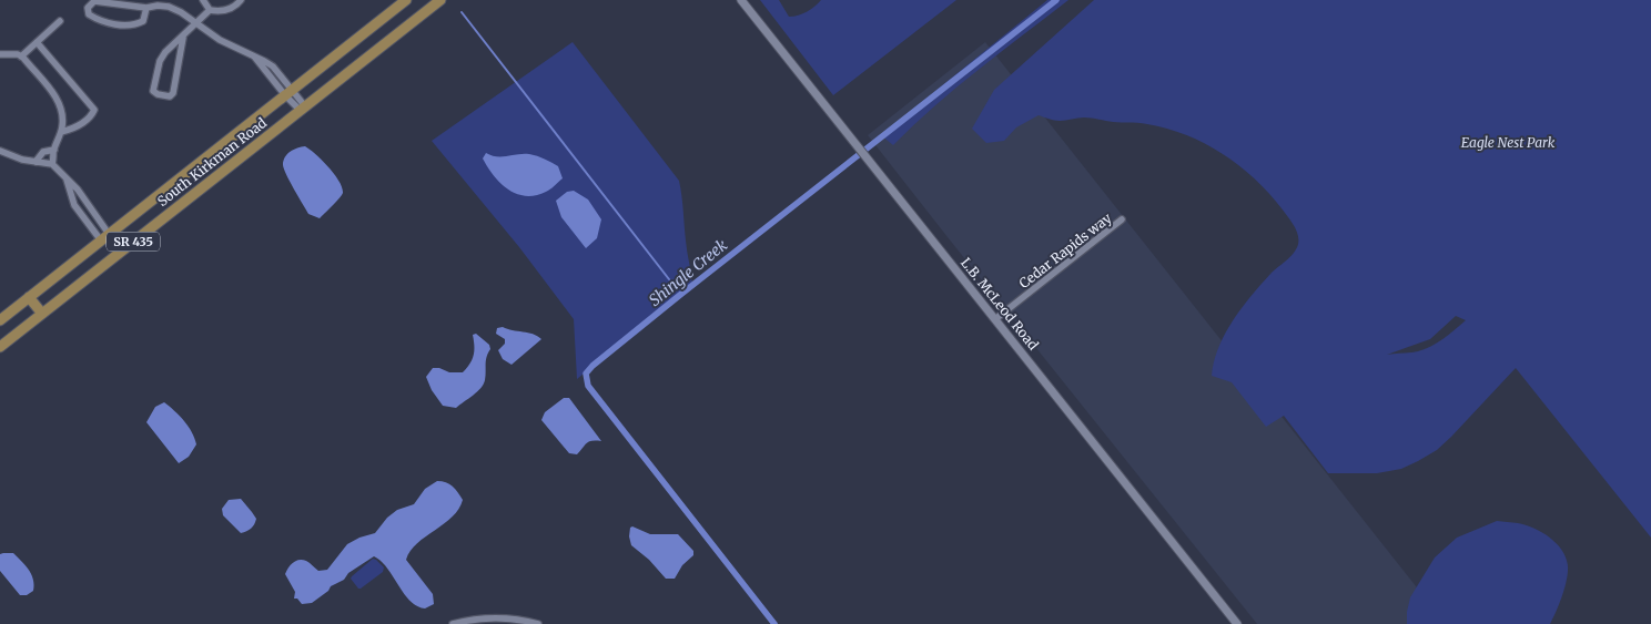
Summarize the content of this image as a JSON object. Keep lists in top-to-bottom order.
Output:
{
  "streets": {
    "main road": ["South Kirkman Road", "SR 435"],
    "street": ["Cedar Rapids way", "L.B. McLeod Road"]
  },
  "crossings": [
    ["Cedar Rapids way", "L.B. McLeod Road"]
  ],
  "water": ["Shingle Creek"],
  "parks": ["Eagle Nest Park"]
}
